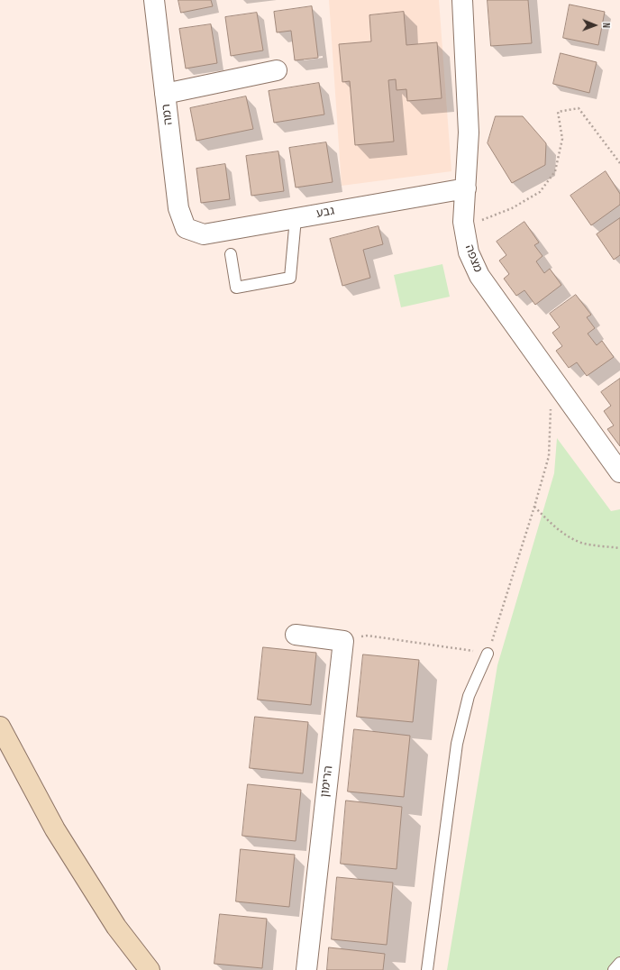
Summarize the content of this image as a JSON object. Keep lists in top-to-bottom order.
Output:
{
  "streets": {
    "street": [
      "רמה",
      "גבע",
      "מצפה",
      "הרימון"
    ]
  },
  "crossings": [
    ["רמה", "גבע"],
    ["גבע", "מצפה"]
  ],
  "north": "right"
}
